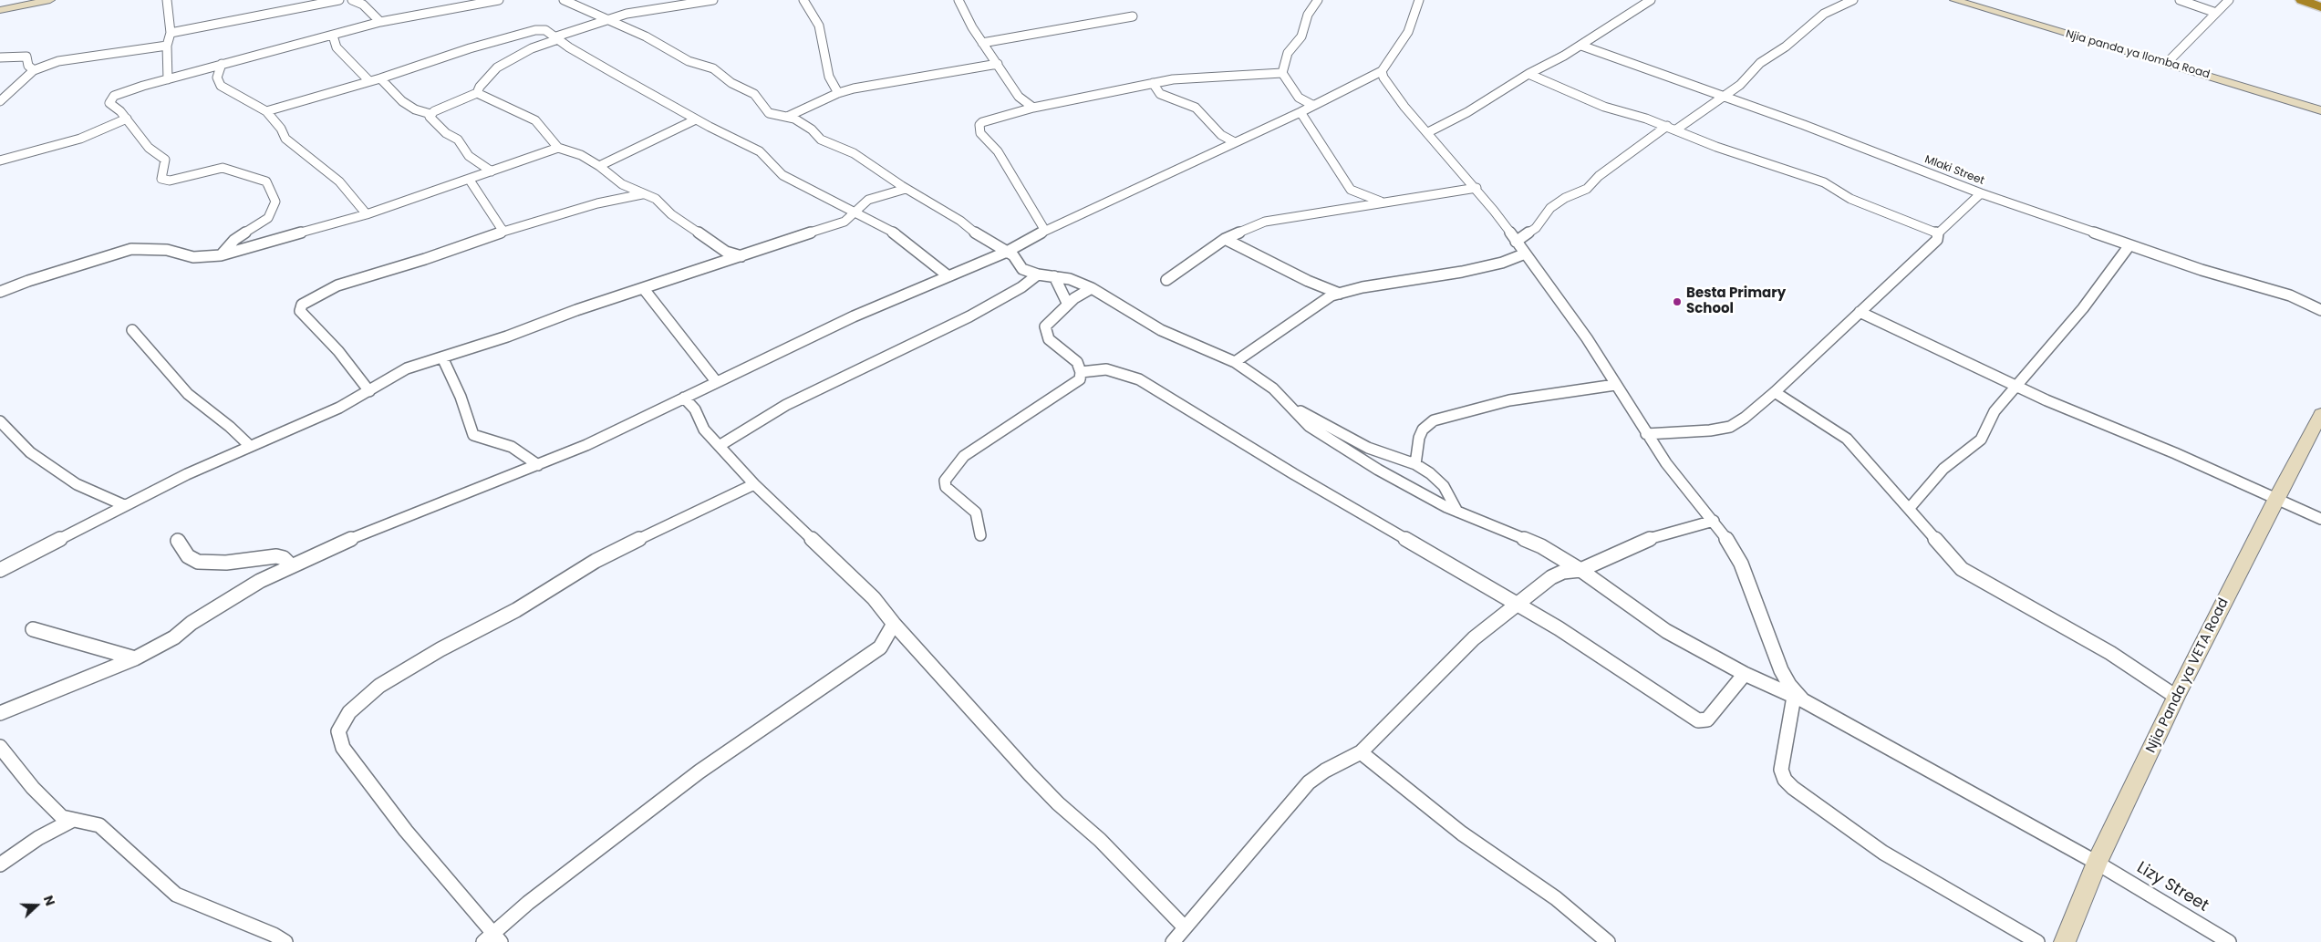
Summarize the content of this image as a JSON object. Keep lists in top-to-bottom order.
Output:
{
  "streets": {
    "street": [
      "Njia panda ya Ilomba Road",
      "Mlaki Street",
      "Njia Panda ya VETA Road",
      "Lizy Street"
    ]
  },
  "crossings": [
    ["Njia Panda ya VETA Road", "Lizy Street"]
  ],
  "places": ["Besta Primary School"],
  "north": "right"
}
